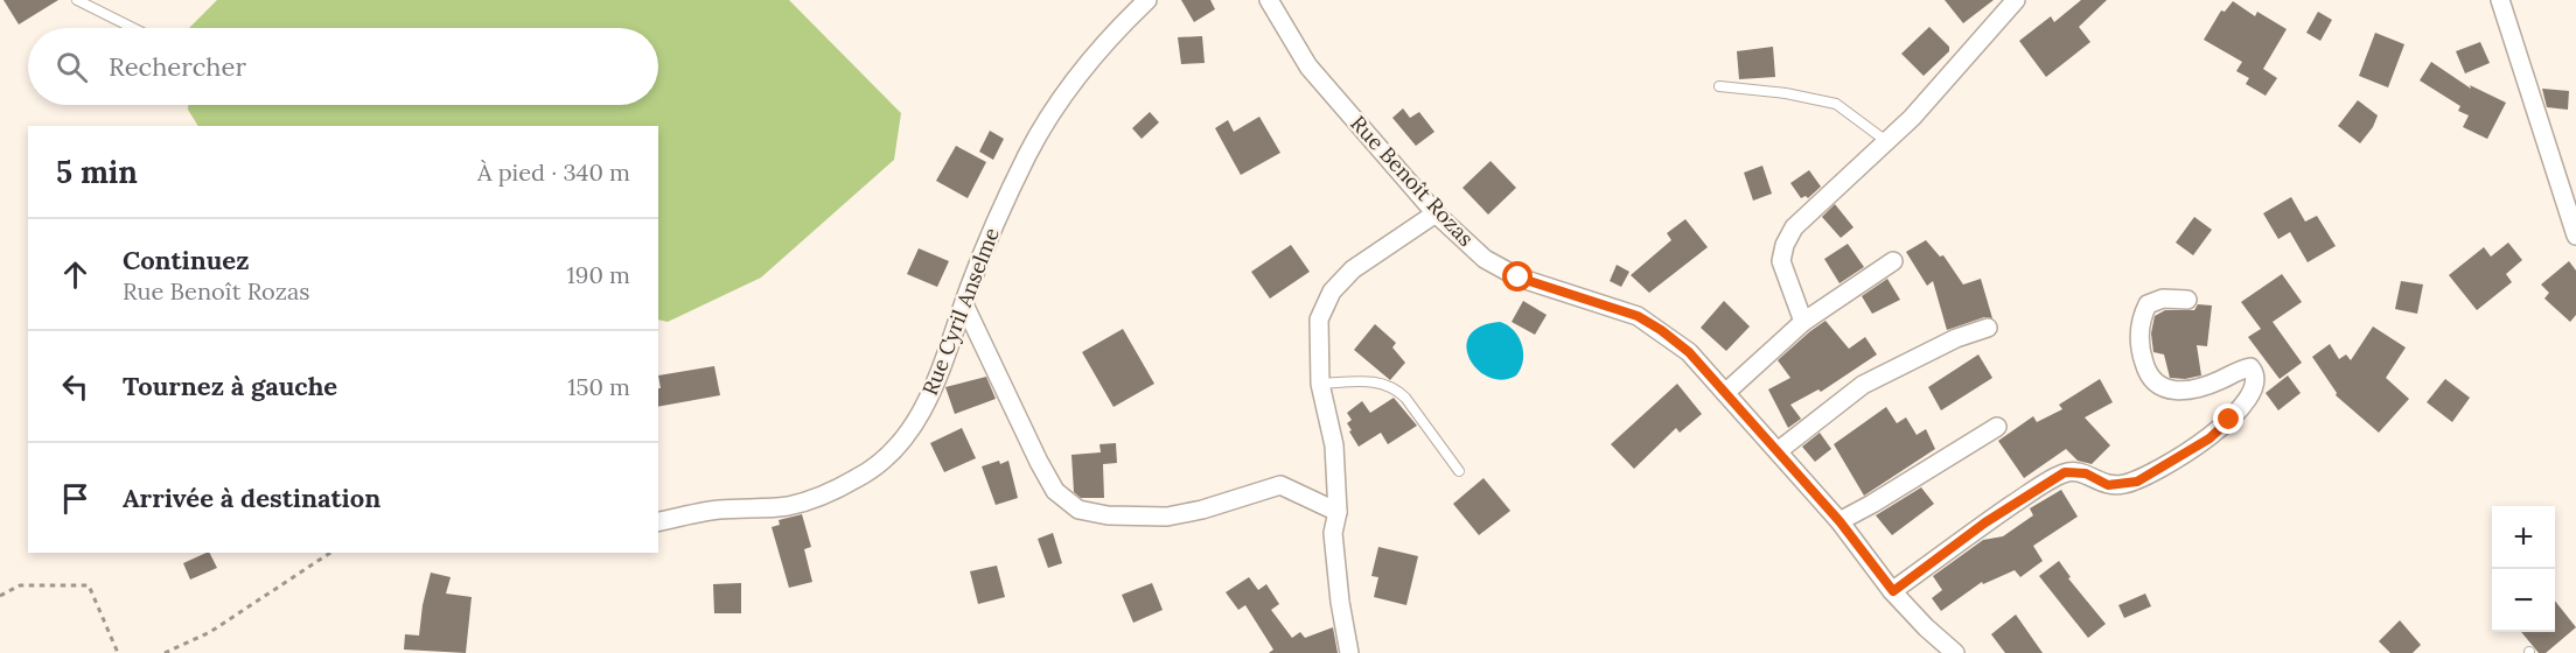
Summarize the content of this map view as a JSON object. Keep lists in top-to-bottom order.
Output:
{
  "streets": {
    "street": ["Rue Benoît Rozas", "Rue Cyril Anselme"]
  },
  "page": {
    "search": "Rechercher",
    "heading": ["5 min", "À pied · 340 m"],
    "list": [
      ["Continuez", "Rue Benoît Rozas", "190 m"],
      ["Tournez à gauche", "150 m"],
      "Arrivée à destination"
    ],
    "map_buttons": ["+", "−"]
  }
}
